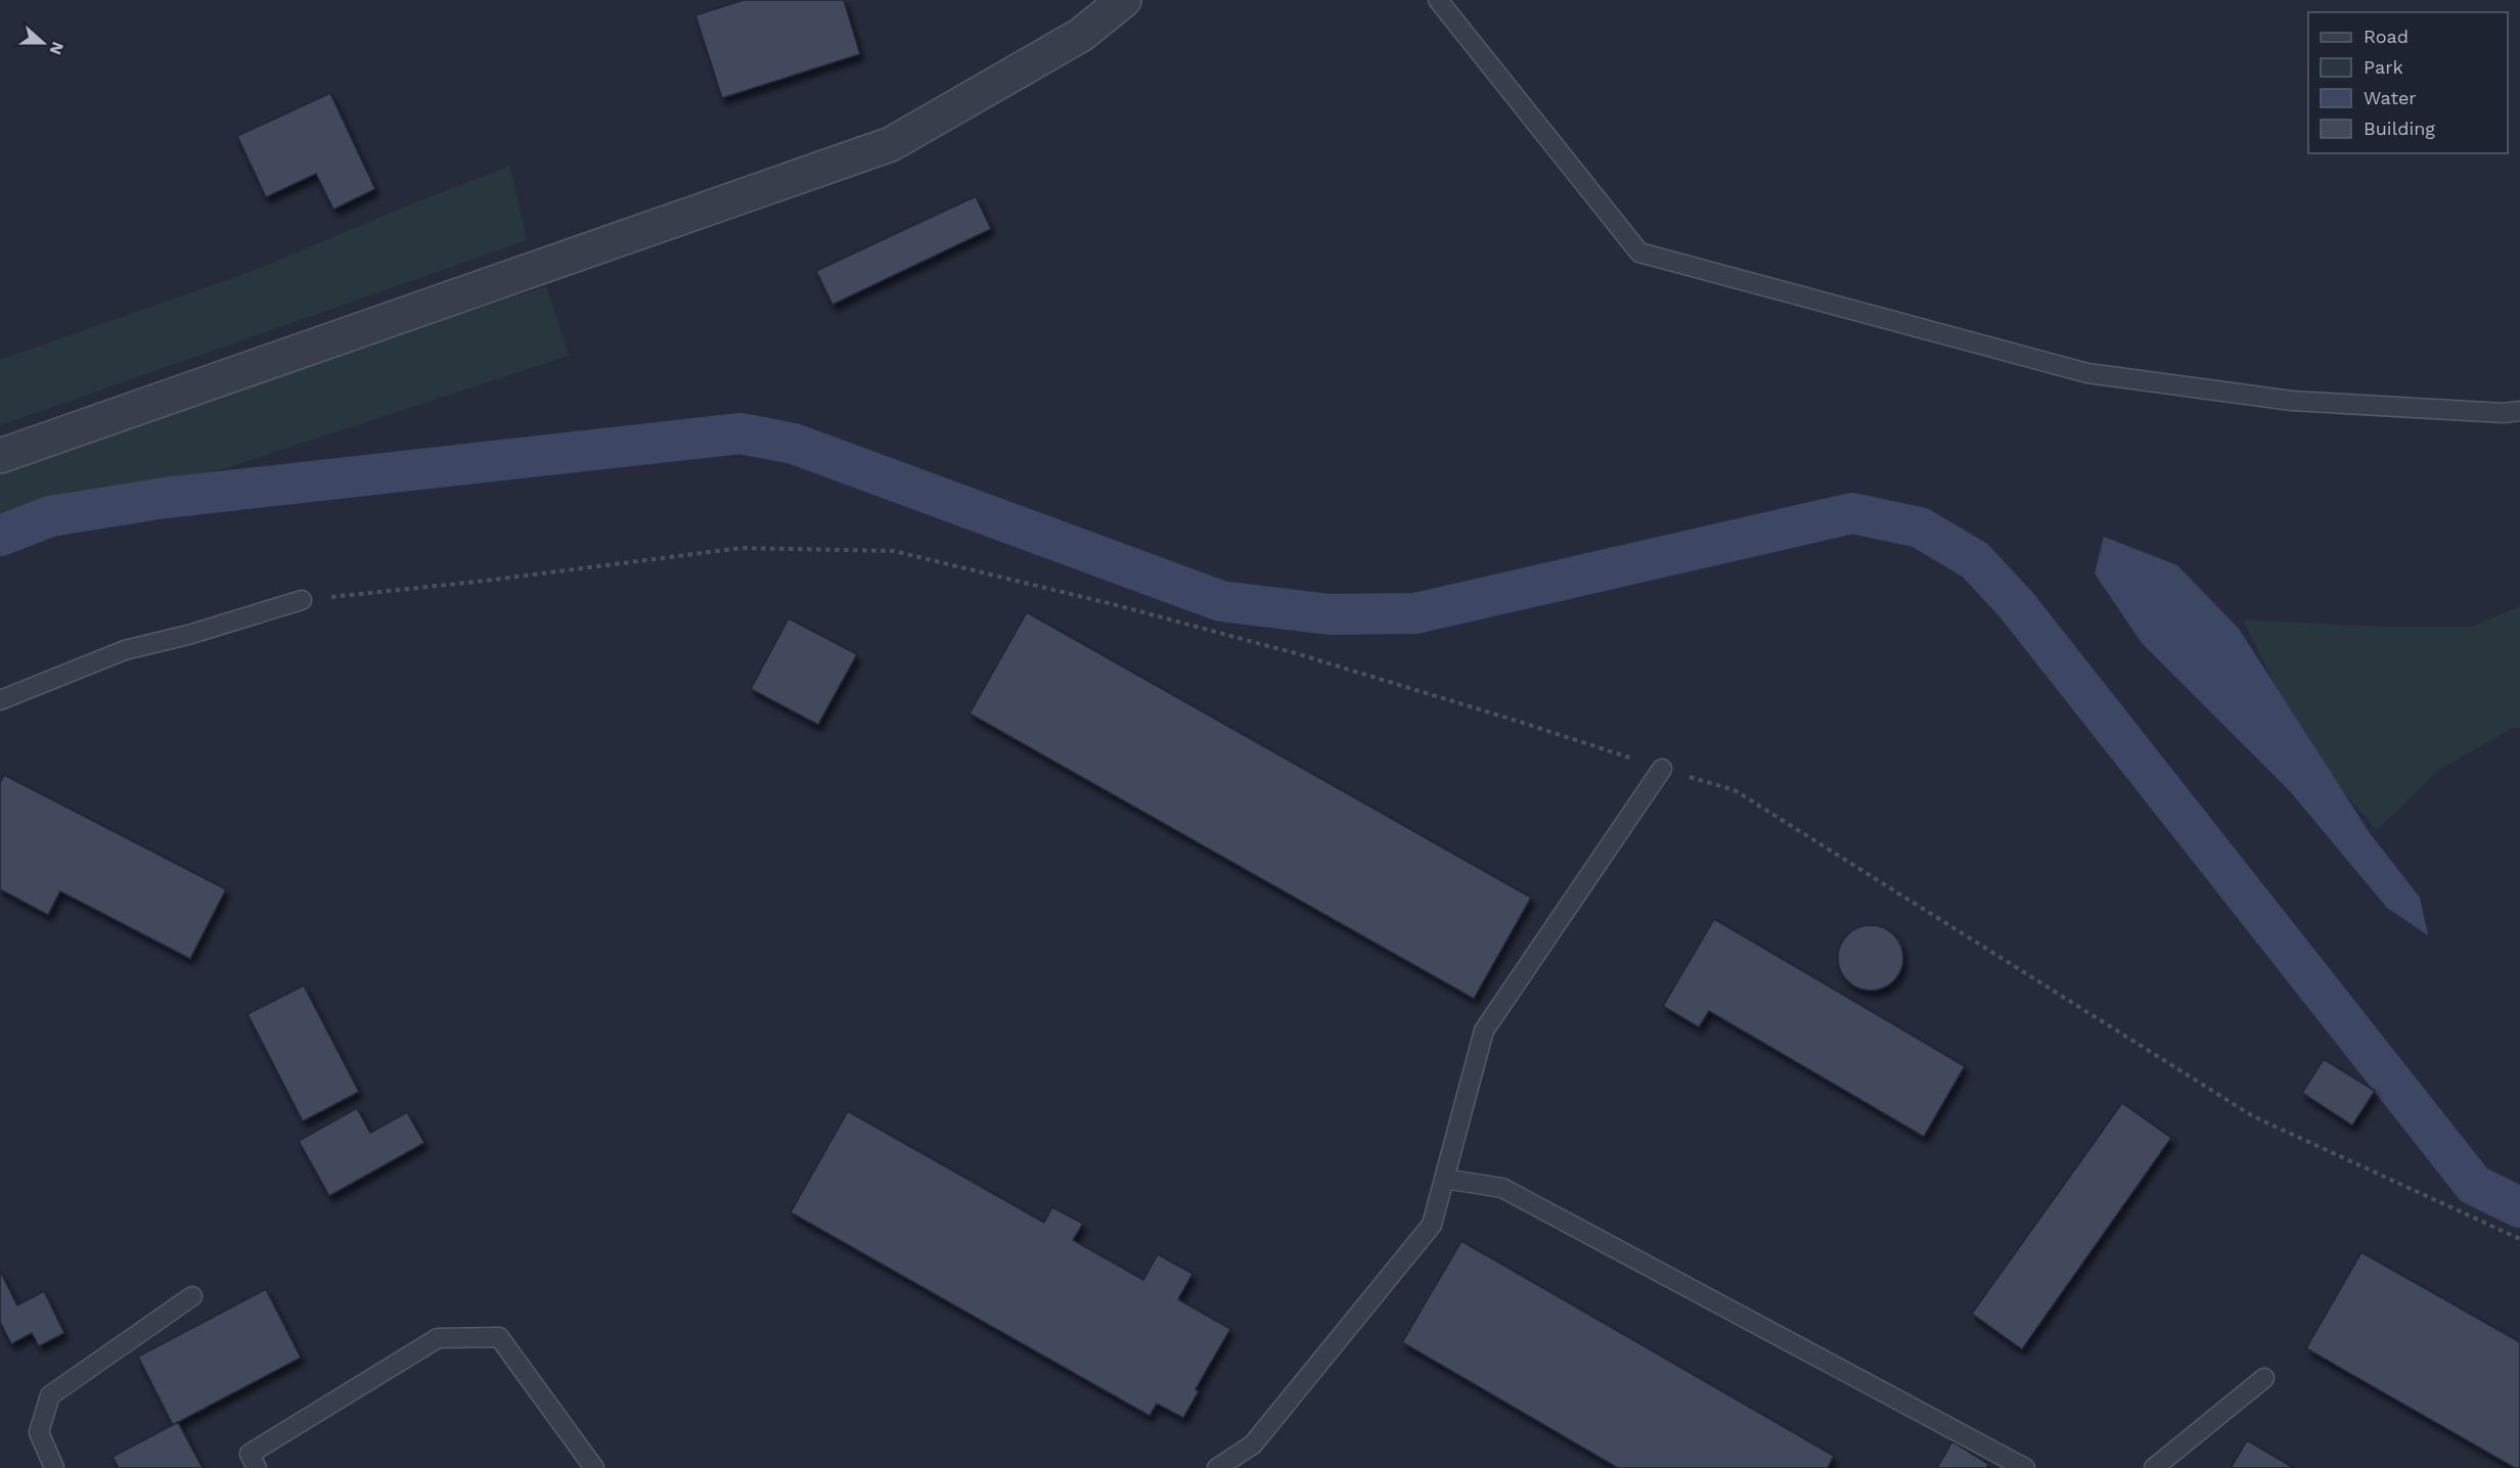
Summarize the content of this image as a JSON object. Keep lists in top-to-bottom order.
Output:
{
  "legend": [
    "Road",
    "Park",
    "Water",
    "Building"
  ],
  "north": "right"
}
